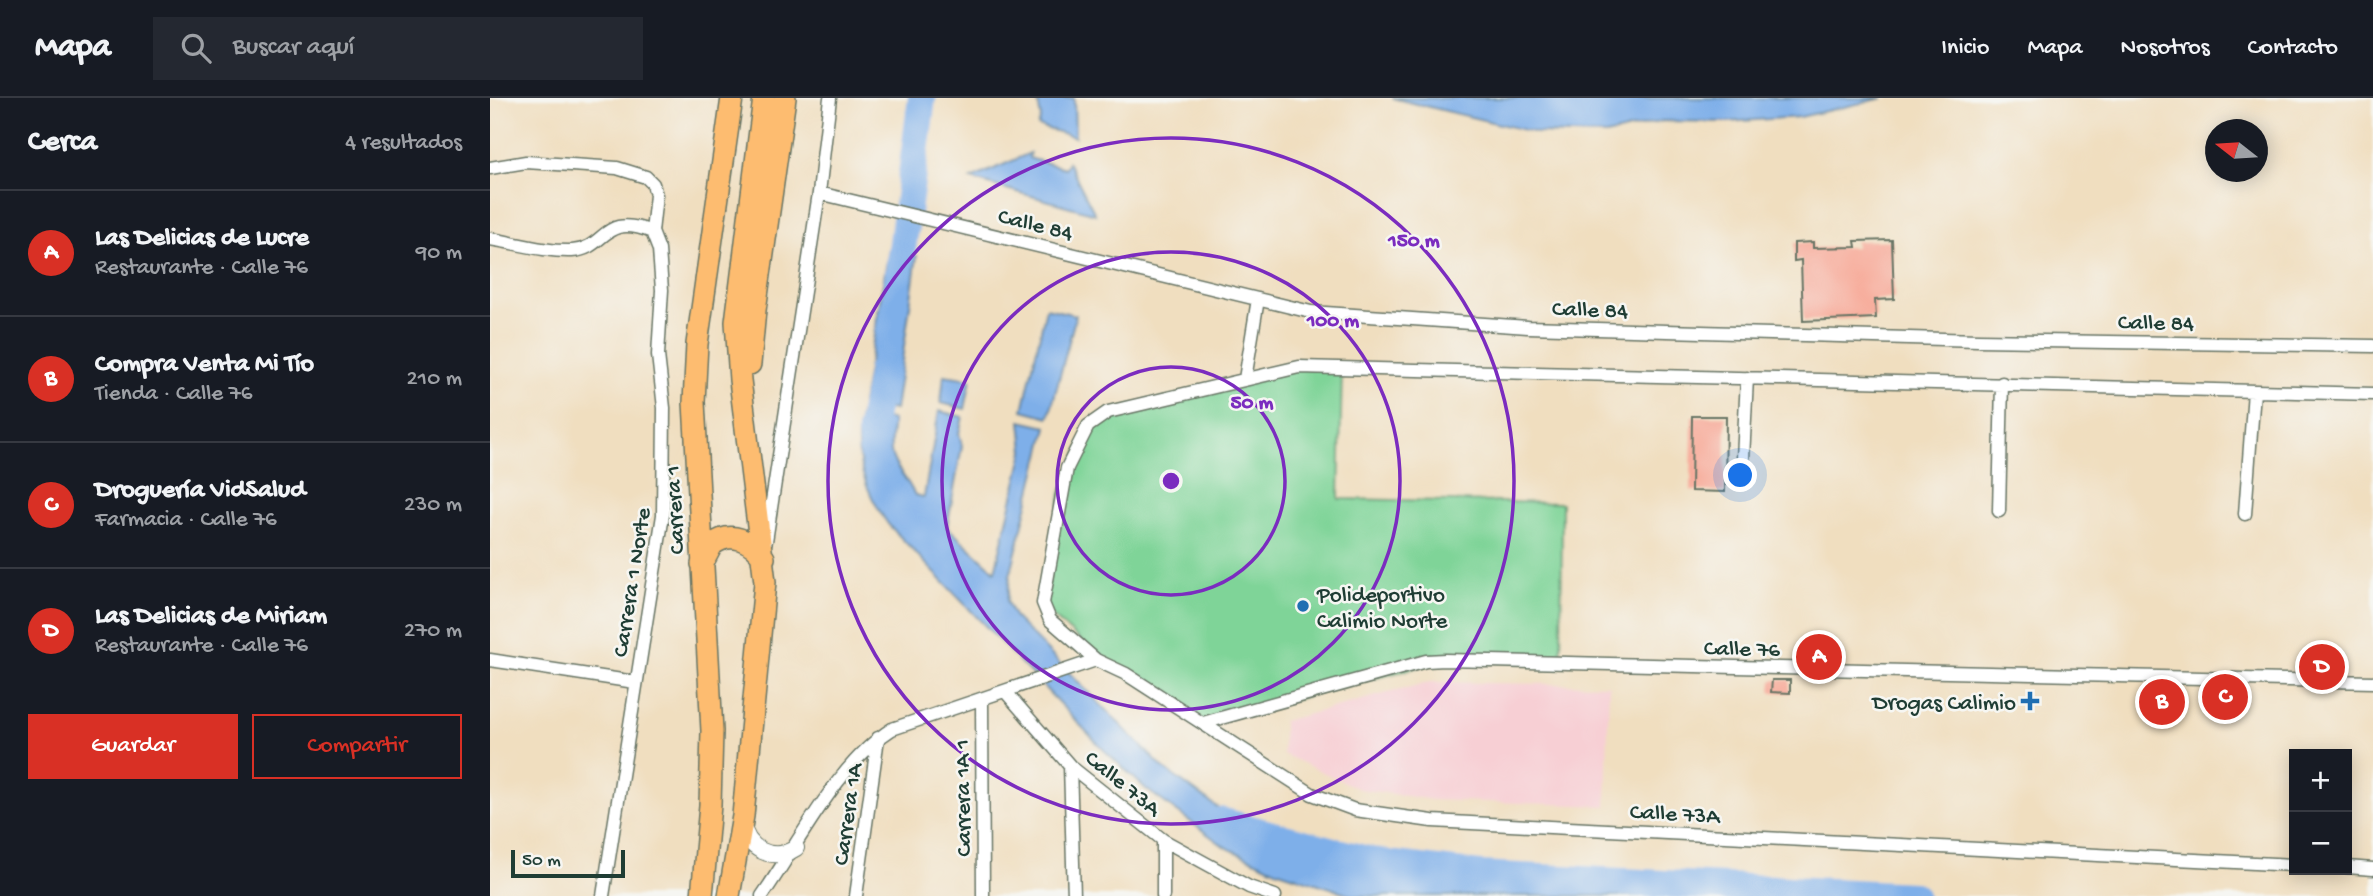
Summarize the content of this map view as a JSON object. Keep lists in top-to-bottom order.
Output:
{
  "streets": {
    "highway": ["Carrera 1"],
    "street": [
      "Calle 84",
      "Carrera 1 Norte",
      "Calle 76",
      "Calle 73A",
      "Carrera 1A 1",
      "Carrera 1A"
    ]
  },
  "crossings": [
    ["Calle 76", "Calle 73A"]
  ],
  "places": {
    "other": ["Polideportivo Calimio Norte"],
    "health": ["Drogas Calimio"]
  },
  "scale_bar": "50 m",
  "north": "left",
  "page": {
    "header": "Mapa",
    "search": "Buscar aquí",
    "nav": [
      "Inicio",
      "Mapa",
      "Nosotros",
      "Contacto"
    ],
    "heading": ["Cerca", "4 resultados"],
    "list": [
      {
        "mark": "A",
        "name": "Las Delicias de Lucre",
        "note": "Restaurante · Calle 76",
        "value": "90 m"
      },
      {
        "mark": "B",
        "name": "Compra Venta Mi Tío",
        "note": "Tienda · Calle 76",
        "value": "210 m"
      },
      {
        "mark": "C",
        "name": "Droguería VidSalud",
        "note": "Farmacia · Calle 76",
        "value": "230 m"
      },
      {
        "mark": "D",
        "name": "Las Delicias de Miriam",
        "note": "Restaurante · Calle 76",
        "value": "270 m"
      }
    ],
    "pins": [
      "A",
      "D",
      "C",
      "B"
    ],
    "buttons": ["Guardar", "Compartir"],
    "map_buttons": ["+", "−"],
    "scale": "50 m"
  },
  "rings": ["150 m", "100 m", "50 m"]
}
